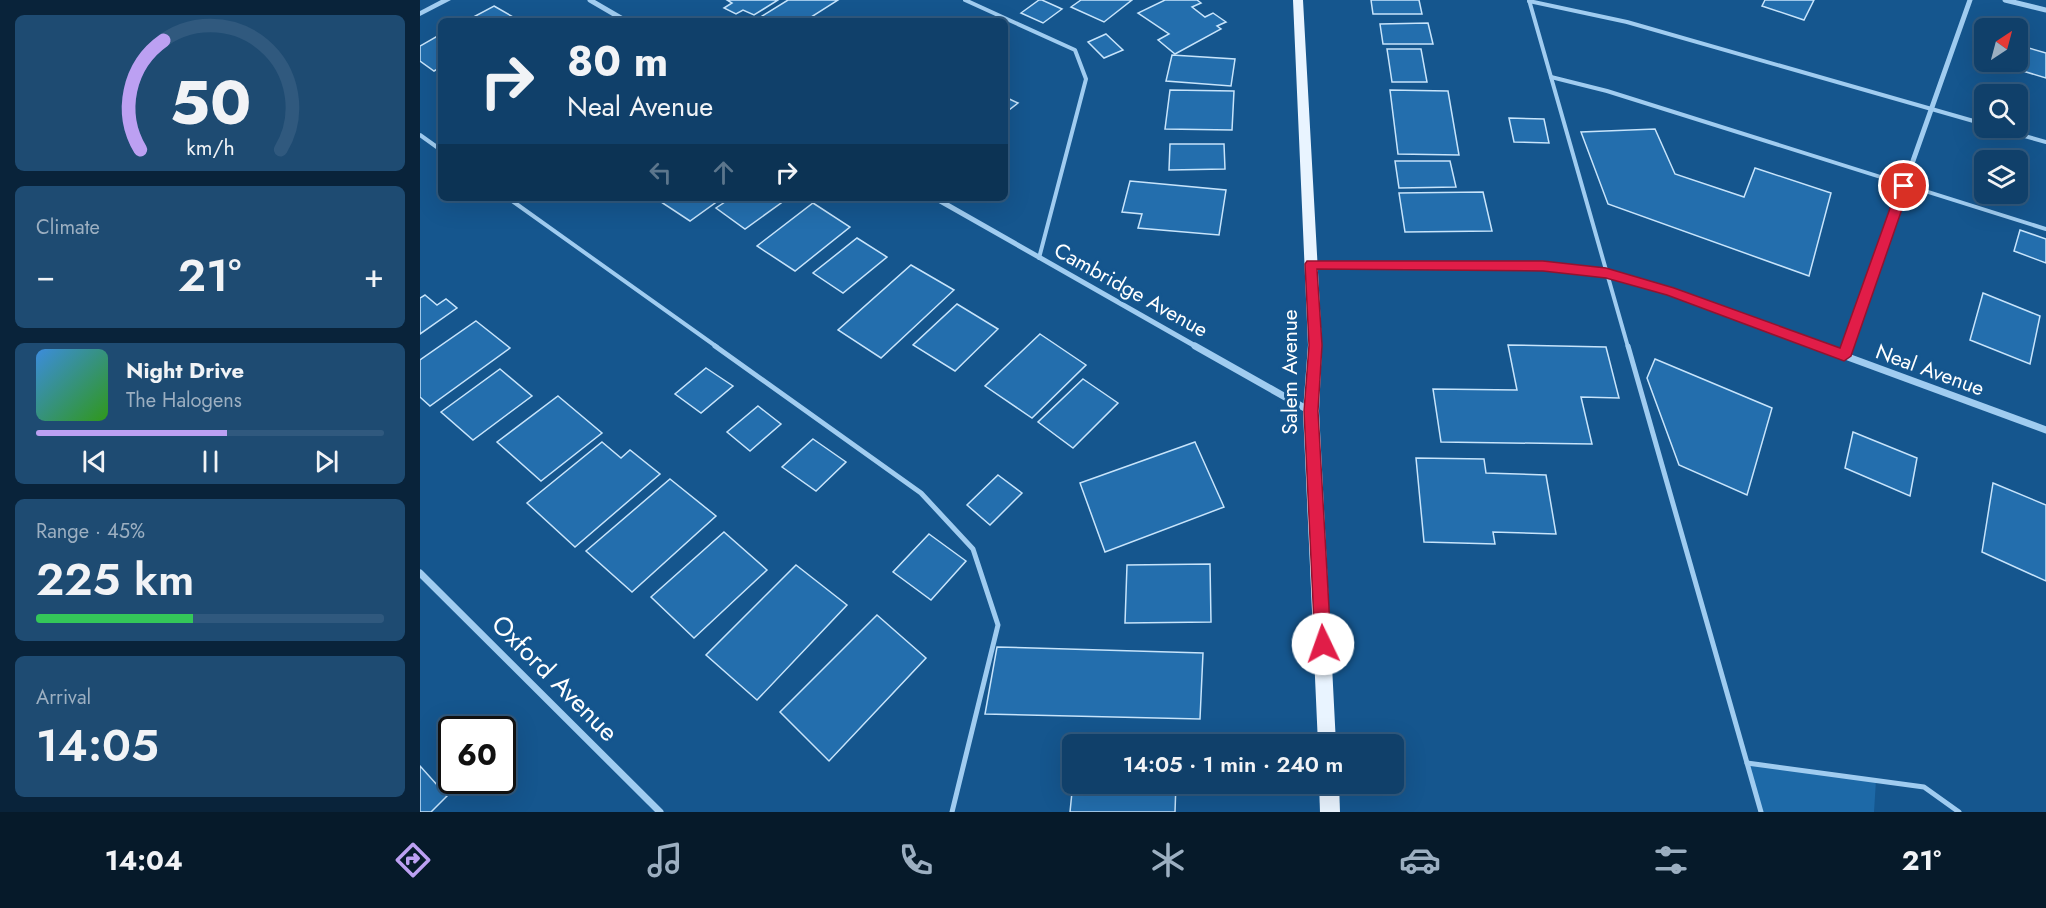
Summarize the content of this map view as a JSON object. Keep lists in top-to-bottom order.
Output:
{
  "streets": {
    "main road": ["Salem Avenue"],
    "street": ["Cambridge Avenue", "Neal Avenue", "Oxford Avenue"]
  },
  "crossings": [
    ["Cambridge Avenue", "Salem Avenue"],
    ["Neal Avenue", "Salem Avenue"]
  ],
  "north": "top right",
  "page": {
    "turn": ["80 m", "Neal Avenue"],
    "tile": [
      "Climate",
      ["Range · 45%", "225 km"],
      ["Arrival", "14:05"]
    ],
    "heat": ["−", "21°", "+"],
    "song": ["Night Drive", "The Halogens"],
    "limit": "60",
    "trip": "14:05 · 1 min · 240 m",
    "tabs": ["14:04", "21°"],
    "gauge": ["50", "km/h"]
  }
}
